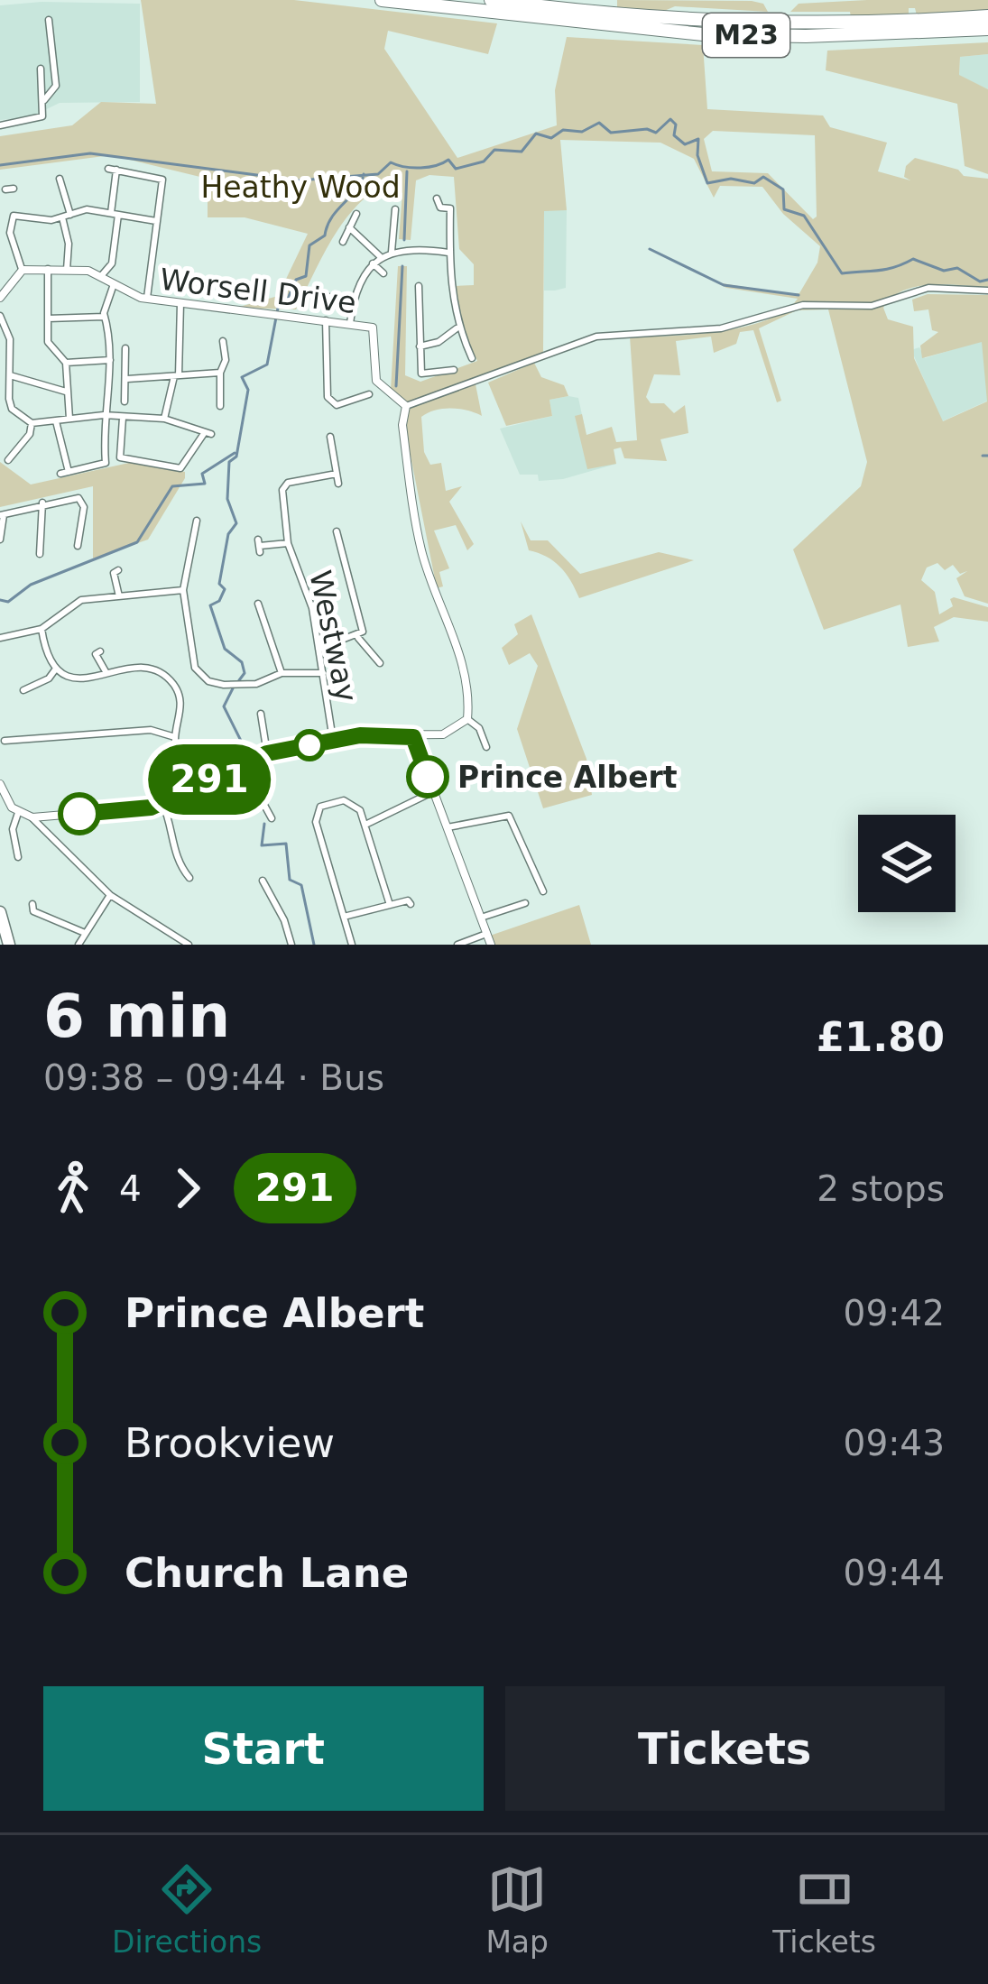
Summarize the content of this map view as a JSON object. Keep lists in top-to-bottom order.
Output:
{
  "streets": {
    "highway": ["M23"],
    "street": ["Worsell Drive", "Westway"]
  },
  "parks": ["Heathy Wood"],
  "places": ["Prince Albert"],
  "lines": ["bus line 291"],
  "page": {
    "on_map": "291",
    "heading": ["6 min", "09:38 – 09:44 · Bus", "£1.80"],
    "legs": ["4", "291", "2 stops"],
    "list": [
      {
        "name": "Prince Albert",
        "value": "09:42"
      },
      {
        "name": "Brookview",
        "value": "09:43"
      },
      {
        "name": "Church Lane",
        "value": "09:44"
      }
    ],
    "buttons": ["Start", "Tickets"],
    "tabs": ["Directions", "Map", "Tickets"]
  }
}
